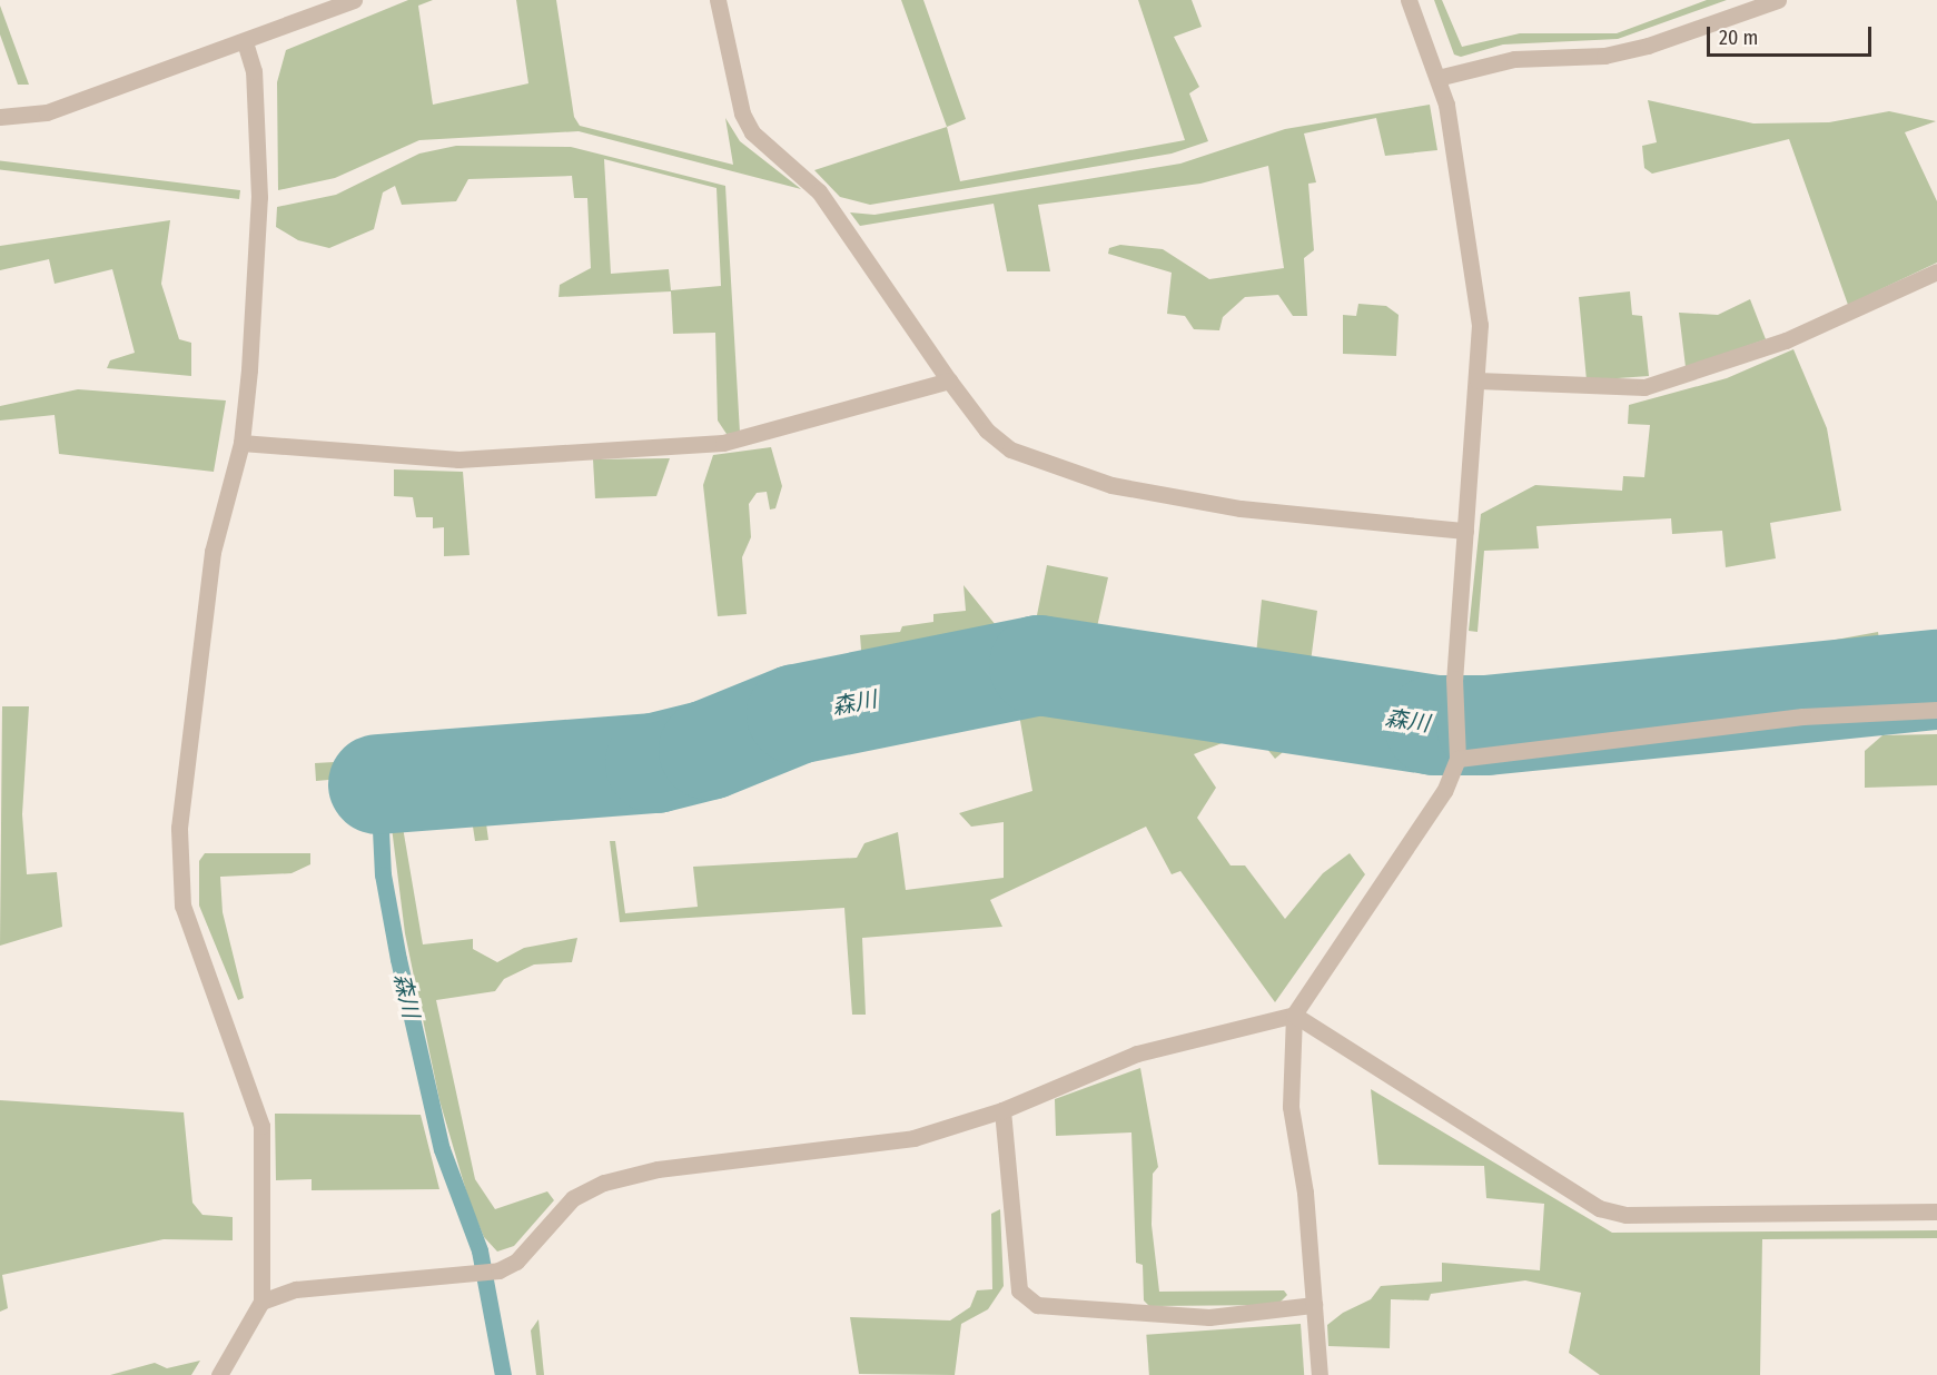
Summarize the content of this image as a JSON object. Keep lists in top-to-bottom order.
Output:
{
  "water": ["森川"],
  "scale_bar": "20 m"
}
